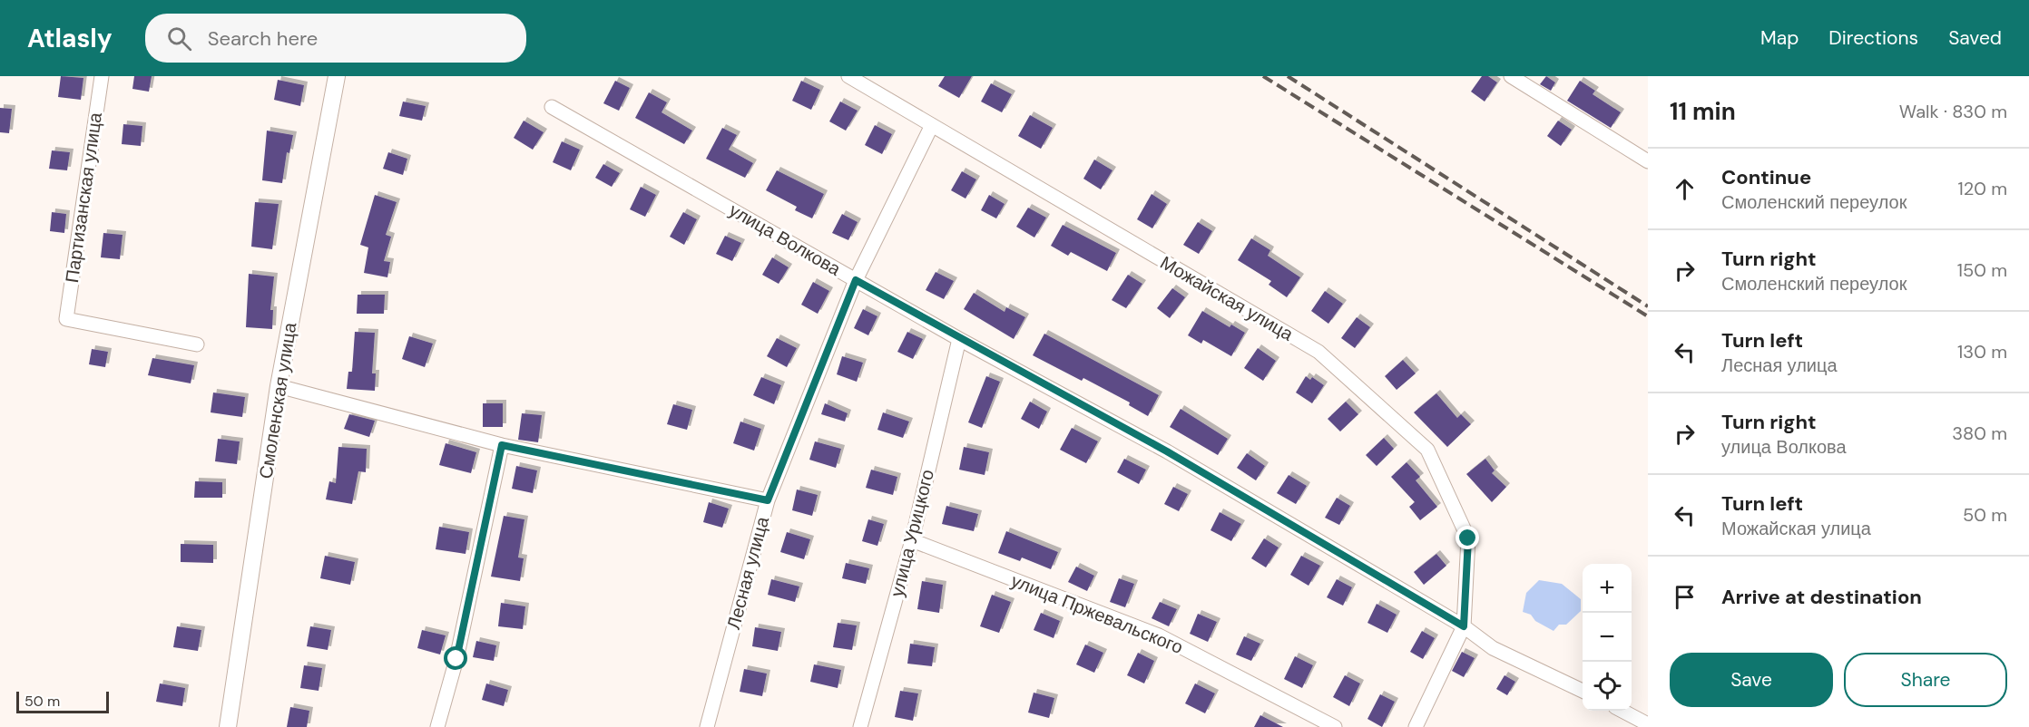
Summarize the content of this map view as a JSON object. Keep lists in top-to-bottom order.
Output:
{
  "streets": {
    "street": [
      "Партизанская улица",
      "улица Волкова",
      "Можайская улица",
      "Смоленская улица",
      "улица Урицкого",
      "Лесная улица",
      "улица Пржевальского"
    ]
  },
  "crossings": [
    ["улица Волкова", "Можайская улица"],
    ["улица Волкова", "улица Урицкого"],
    ["улица Волкова", "Лесная улица"],
    ["Можайская улица", "Лесная улица"],
    ["улица Урицкого", "улица Пржевальского"]
  ],
  "scale_bar": "50 m",
  "page": {
    "header": "Atlasly",
    "search": "Search here",
    "nav": ["Map", "Directions", "Saved"],
    "heading": ["11 min", "Walk · 830 m"],
    "list": [
      ["Continue", "Смоленский переулок", "120 m"],
      ["Turn right", "Смоленский переулок", "150 m"],
      ["Turn left", "Лесная улица", "130 m"],
      ["Turn right", "улица Волкова", "380 m"],
      ["Turn left", "Можайская улица", "50 m"],
      "Arrive at destination"
    ],
    "map_buttons": ["+", "−"],
    "buttons": ["Save", "Share"],
    "scale": "50 m"
  }
}
